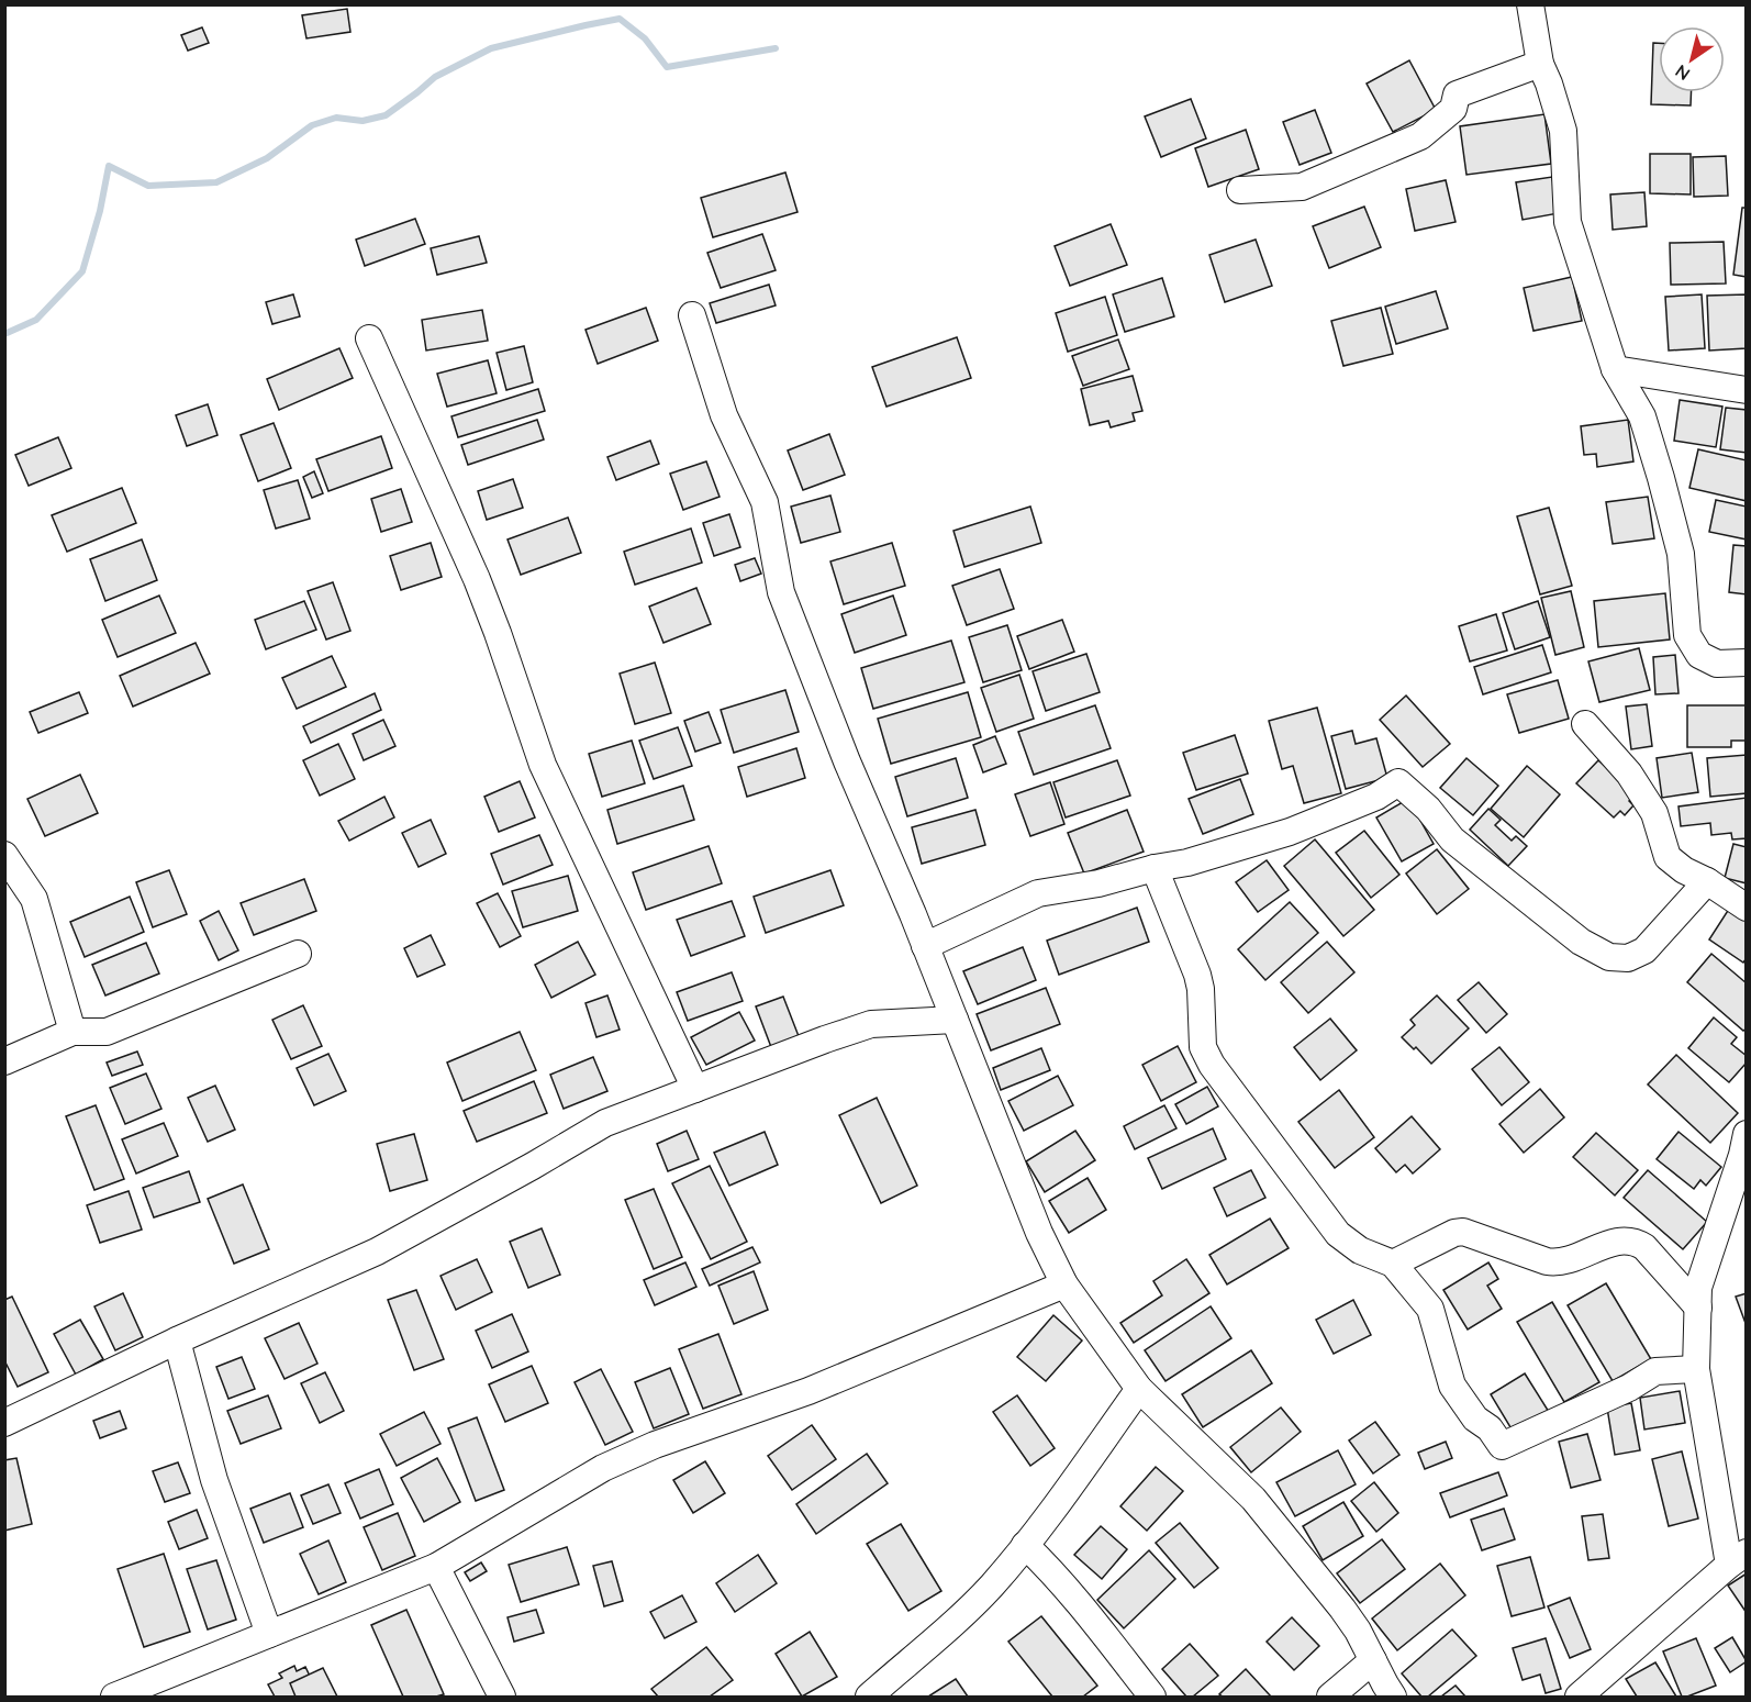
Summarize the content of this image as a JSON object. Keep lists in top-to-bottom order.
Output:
{
  "north": "bottom left"
}
